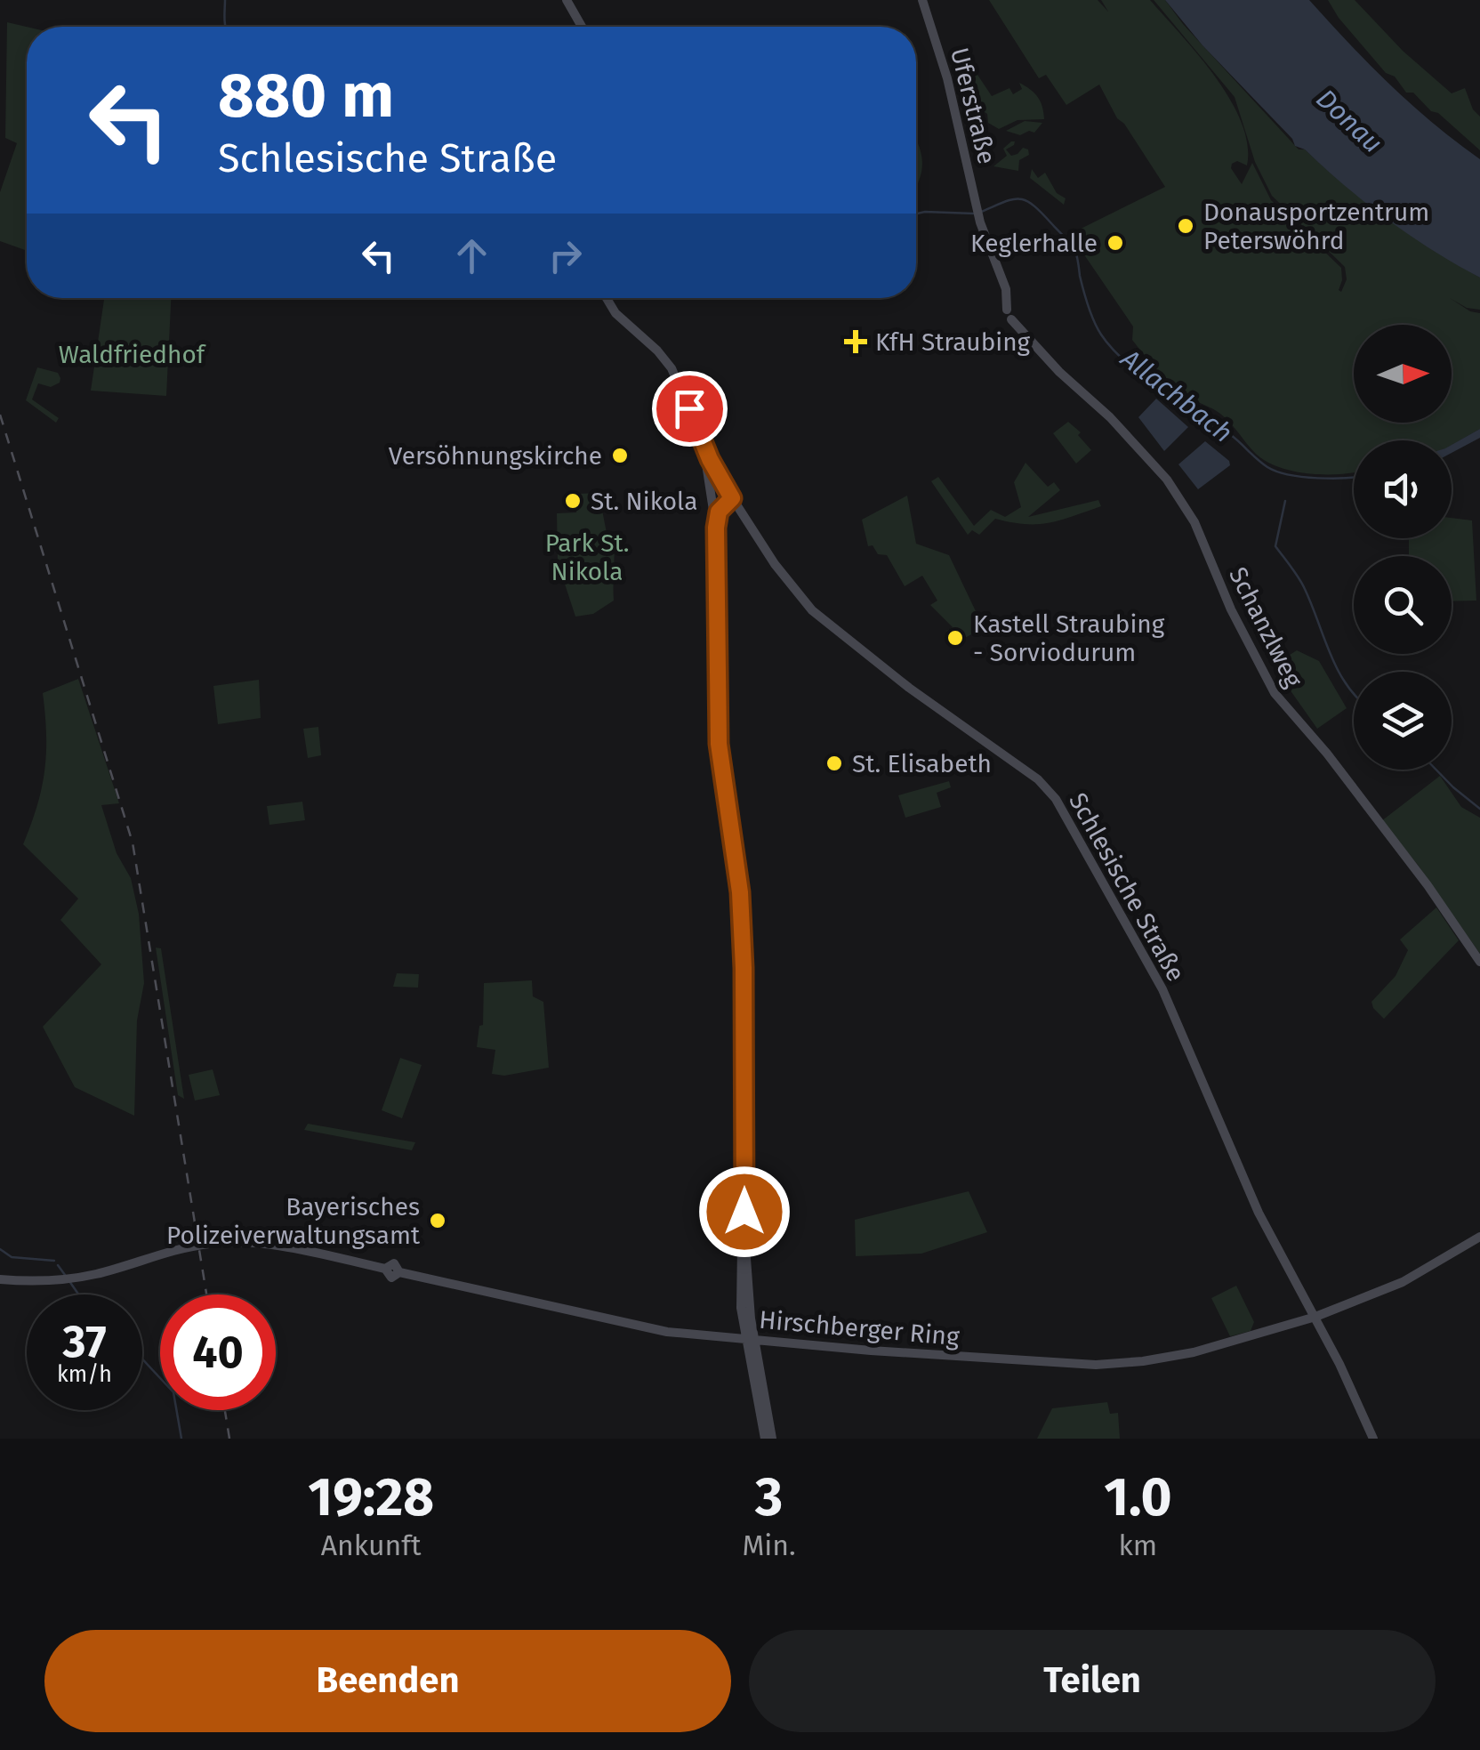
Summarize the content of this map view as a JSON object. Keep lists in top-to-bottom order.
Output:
{
  "streets": {
    "street": [
      "Uferstraße",
      "Schanzlweg",
      "Schlesische Straße",
      "Hirschberger Ring"
    ]
  },
  "crossings": [
    ["Uferstraße", "Schanzlweg"],
    ["Schlesische Straße", "Hirschberger Ring"]
  ],
  "water": ["Donau", "Allachbach"],
  "parks": ["Waldfriedhof", "Park St. Nikola"],
  "places": {
    "other": [
      "Donausportzentrum Peterswöhrd",
      "Keglerhalle",
      "Versöhnungskirche",
      "St. Nikola",
      "Kastell Straubing - Sorviodurum",
      "St. Elisabeth",
      "Bayerisches Polizeiverwaltungsamt"
    ],
    "health": ["KfH Straubing"]
  },
  "north": "right",
  "page": {
    "turn": ["880 m", "Schlesische Straße"],
    "speed": "37 km/h",
    "limit": "40",
    "eta": [
      "19:28",
      "Ankunft",
      "3",
      "Min.",
      "1.0",
      "km"
    ],
    "buttons": ["Beenden", "Teilen"]
  }
}
